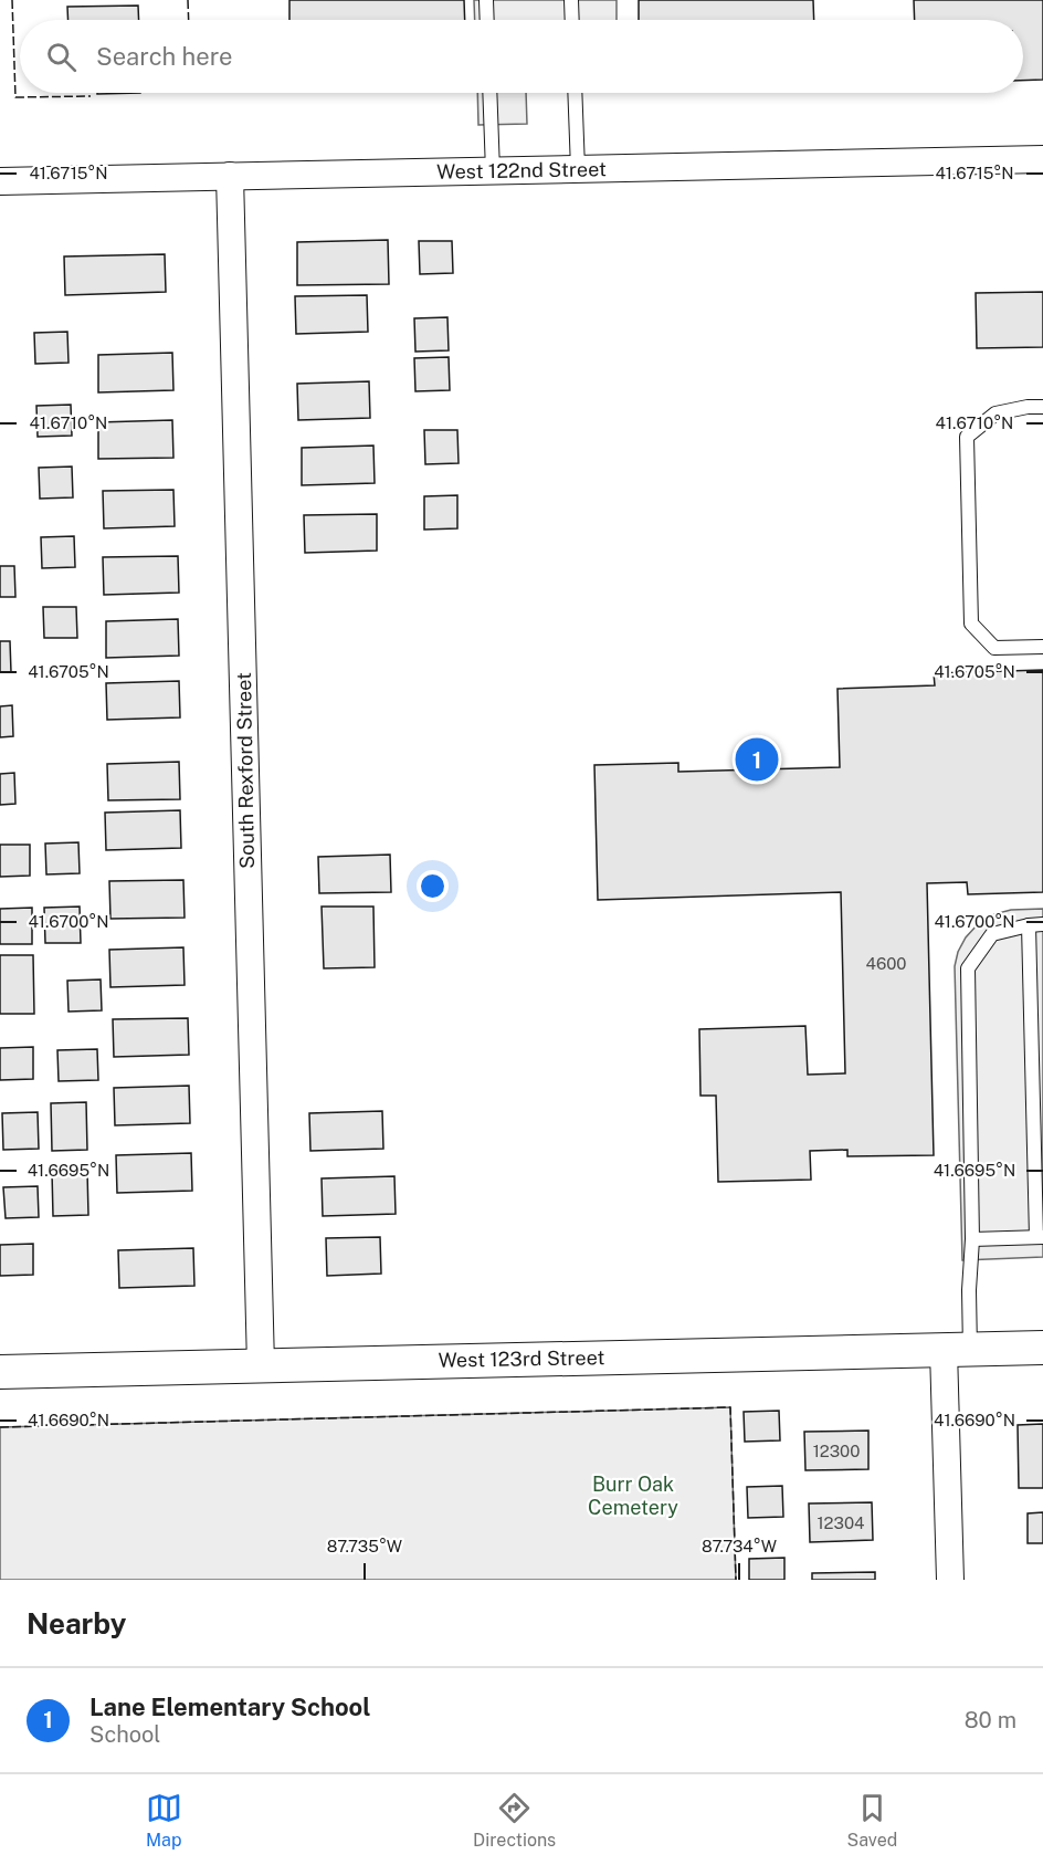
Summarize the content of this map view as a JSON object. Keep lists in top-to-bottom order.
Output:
{
  "streets": {
    "street": ["West 122nd Street", "South Rexford Street", "West 123rd Street"]
  },
  "crossings": [
    ["West 122nd Street", "South Rexford Street"],
    ["South Rexford Street", "West 123rd Street"]
  ],
  "parks": ["Burr Oak Cemetery"],
  "house_numbers": ["4600", "12300", "12304"],
  "page": {
    "search": "Search here",
    "pins": "1",
    "heading": "Nearby",
    "list": [
      {
        "mark": "1",
        "name": "Lane Elementary School",
        "note": "School",
        "value": "80 m"
      }
    ],
    "nav": ["Map", "Directions", "Saved"]
  },
  "coordinates": [
    "41.6715°N",
    "41.6710°N",
    "41.6705°N",
    "41.6700°N",
    "41.6695°N",
    "41.6690°N",
    "87.735°W",
    "87.734°W"
  ]
}
